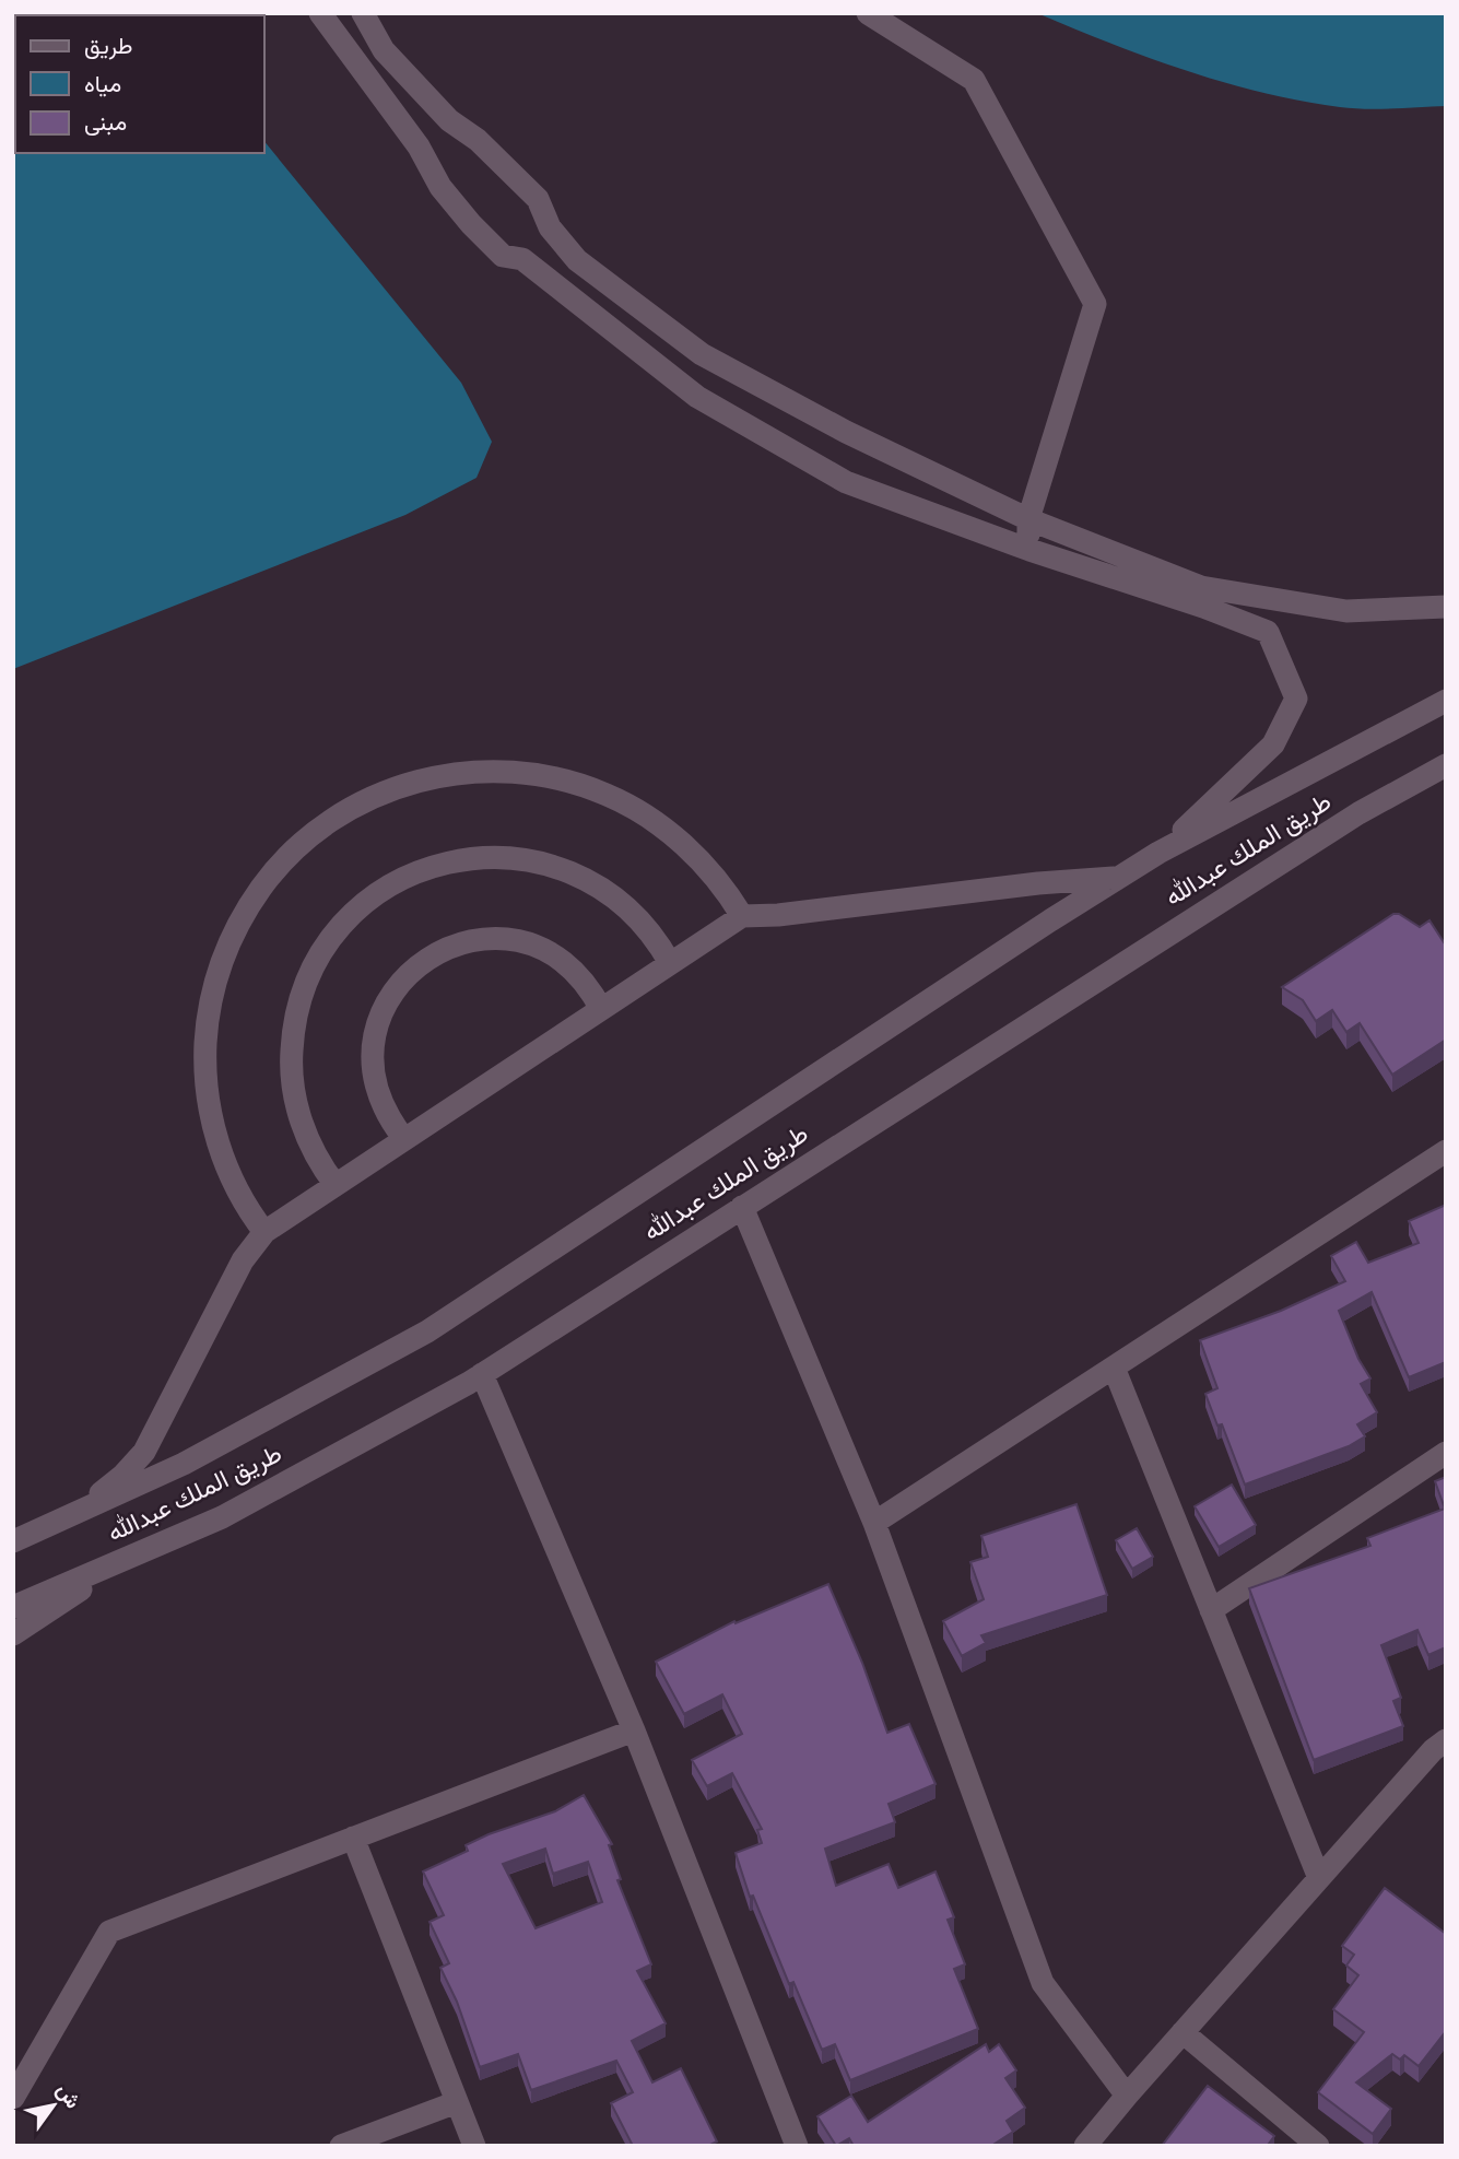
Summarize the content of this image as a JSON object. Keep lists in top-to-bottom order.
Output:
{
  "streets": {
    "street": ["طريق الملك عبدالله"]
  },
  "legend": ["طريق", "مياه", "مبنى"],
  "north": "top right"
}
